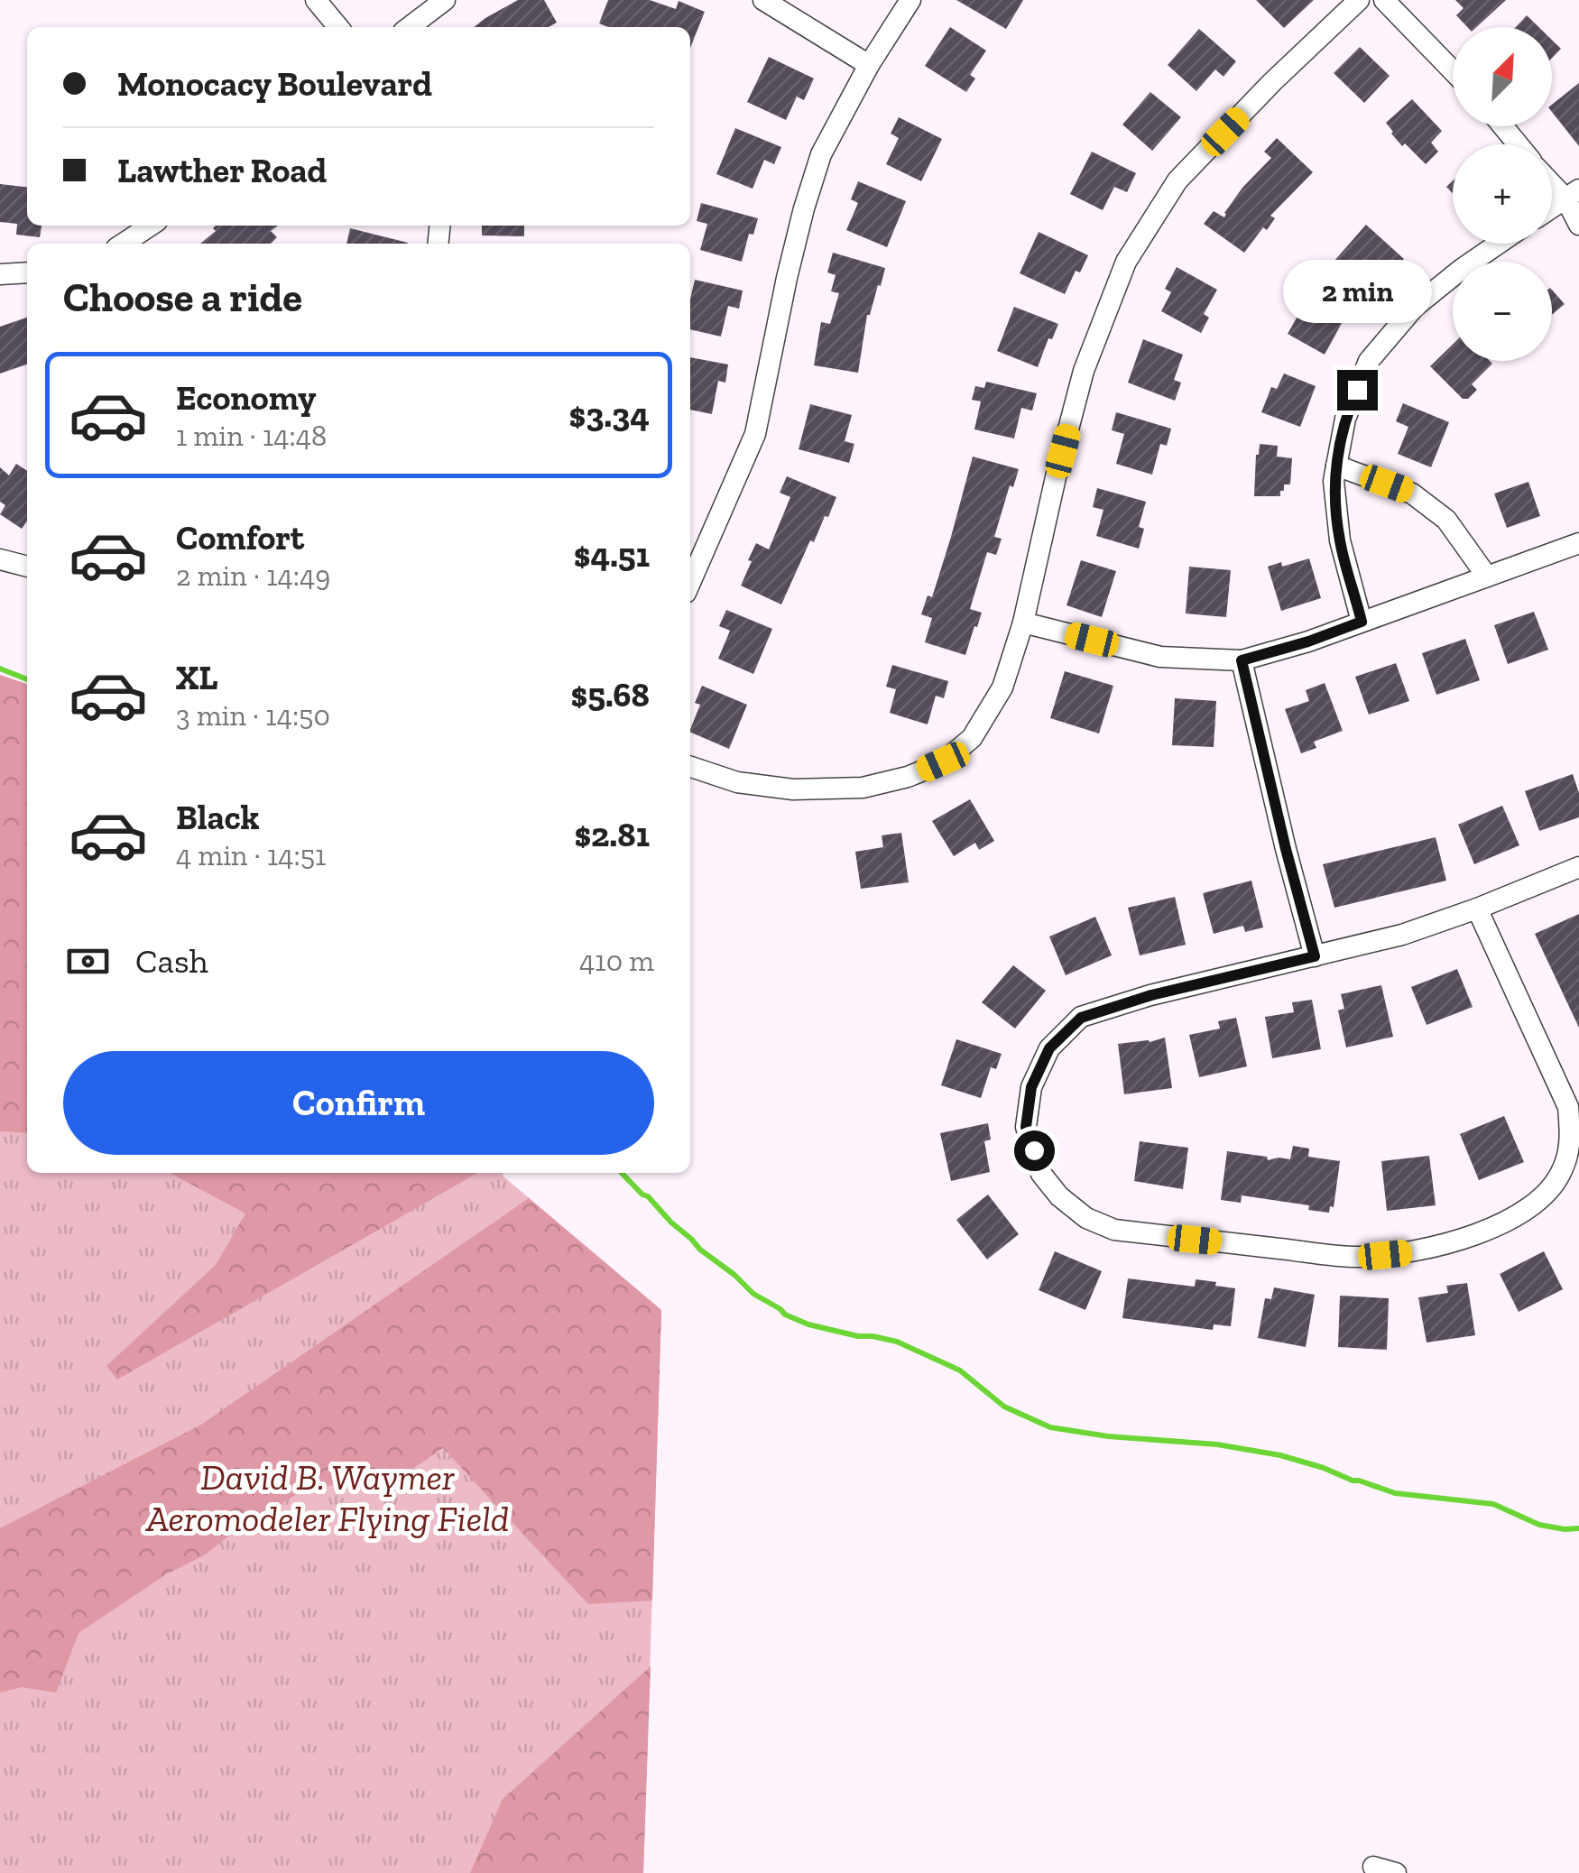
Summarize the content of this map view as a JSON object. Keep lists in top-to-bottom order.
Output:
{
  "parks": ["David B. Waymer Aeromodeler Flying Field"],
  "north": "top right",
  "page": {
    "map_buttons": ["+", "−"],
    "banner": ["Monocacy Boulevard", "Lawther Road"],
    "heading": "Choose a ride",
    "bubble": "2 min",
    "list": [
      {
        "name": "Economy",
        "note": "1 min · 14:48",
        "value": "$3.34"
      },
      {
        "name": "Comfort",
        "note": "2 min · 14:49",
        "value": "$4.51"
      },
      {
        "name": "XL",
        "note": "3 min · 14:50",
        "value": "$5.68"
      },
      {
        "name": "Black",
        "note": "4 min · 14:51",
        "value": "$2.81"
      }
    ],
    "pay": ["Cash", "410 m"],
    "buttons": "Confirm"
  }
}
